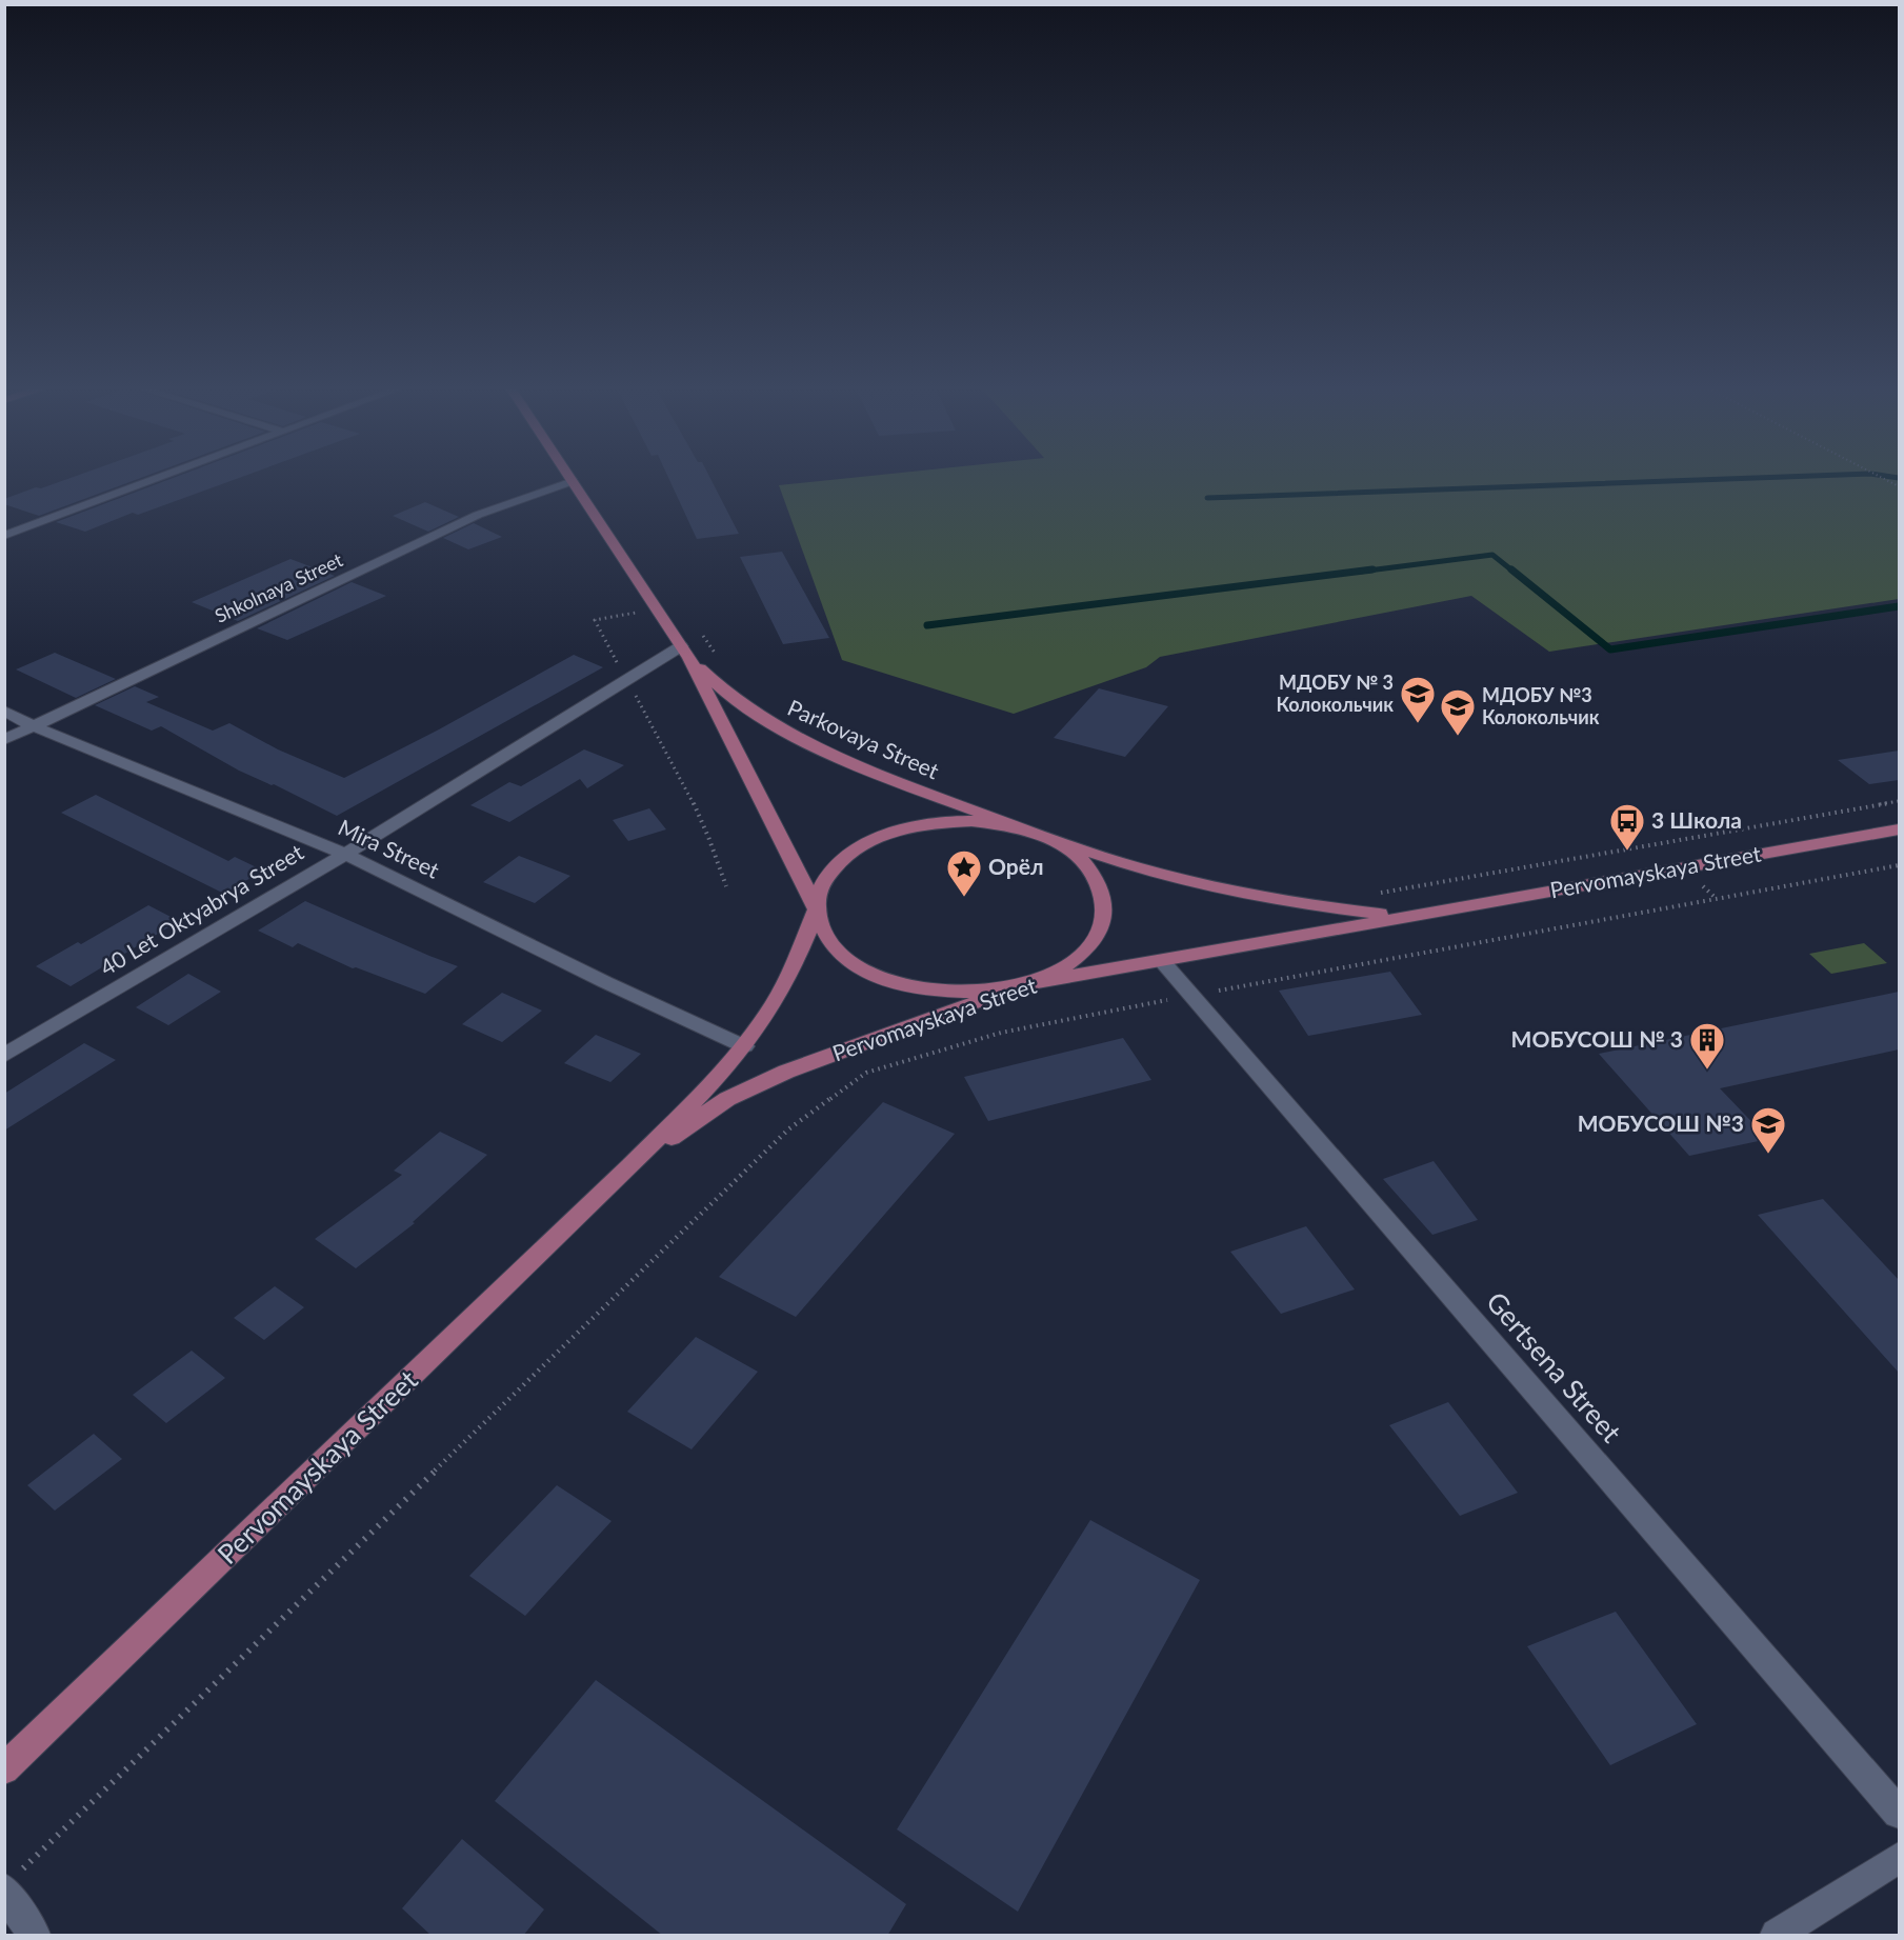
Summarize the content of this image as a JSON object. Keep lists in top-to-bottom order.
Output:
{
  "streets": {
    "main road": ["Parkovaya Street", "Pervomayskaya Street"],
    "street": [
      "Shkolnaya Street",
      "Mira Street",
      "40 Let Oktyabrya Street",
      "Gertsena Street"
    ]
  },
  "crossings": [
    ["Shkolnaya Street", "Parkovaya Street"],
    ["Shkolnaya Street", "Mira Street"],
    ["Parkovaya Street", "Pervomayskaya Street"],
    ["Parkovaya Street", "40 Let Oktyabrya Street"],
    ["Mira Street", "Pervomayskaya Street"],
    ["Mira Street", "40 Let Oktyabrya Street"],
    ["Pervomayskaya Street", "Gertsena Street"]
  ],
  "places": {
    "school or university": ["МДОБУ № 3 Колокольчик", "МДОБУ №3 Колокольчик", "МОБУСОШ №3"],
    "bus stop": ["3 Школа"],
    "place": ["Орёл"],
    "building": ["МОБУСОШ № 3"]
  }
}
